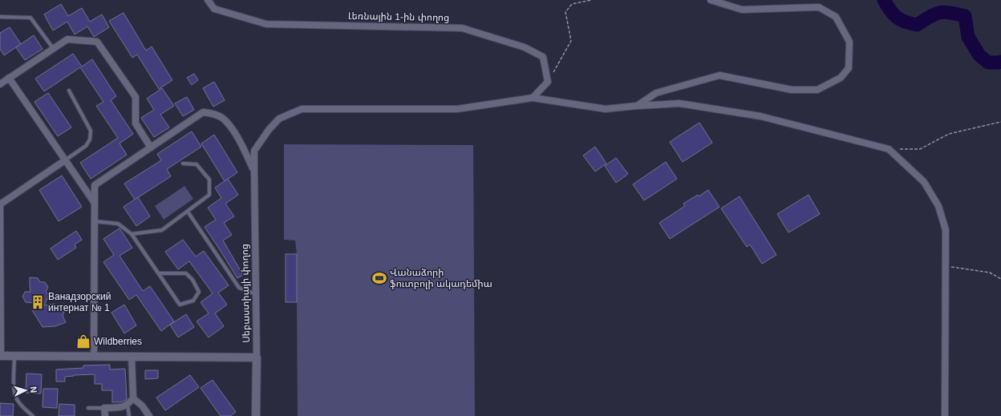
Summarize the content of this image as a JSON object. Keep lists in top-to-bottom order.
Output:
{
  "streets": {
    "street": ["Լեռնային 1-ին փողոց", "Սեբաստիայի փողոց"]
  },
  "places": {
    "sports": ["Վանաձորի ֆուտբոլի ակադեմիա"],
    "building": ["Ванадзорский интернат № 1"],
    "shop": ["Wildberries"]
  },
  "north": "right"
}
